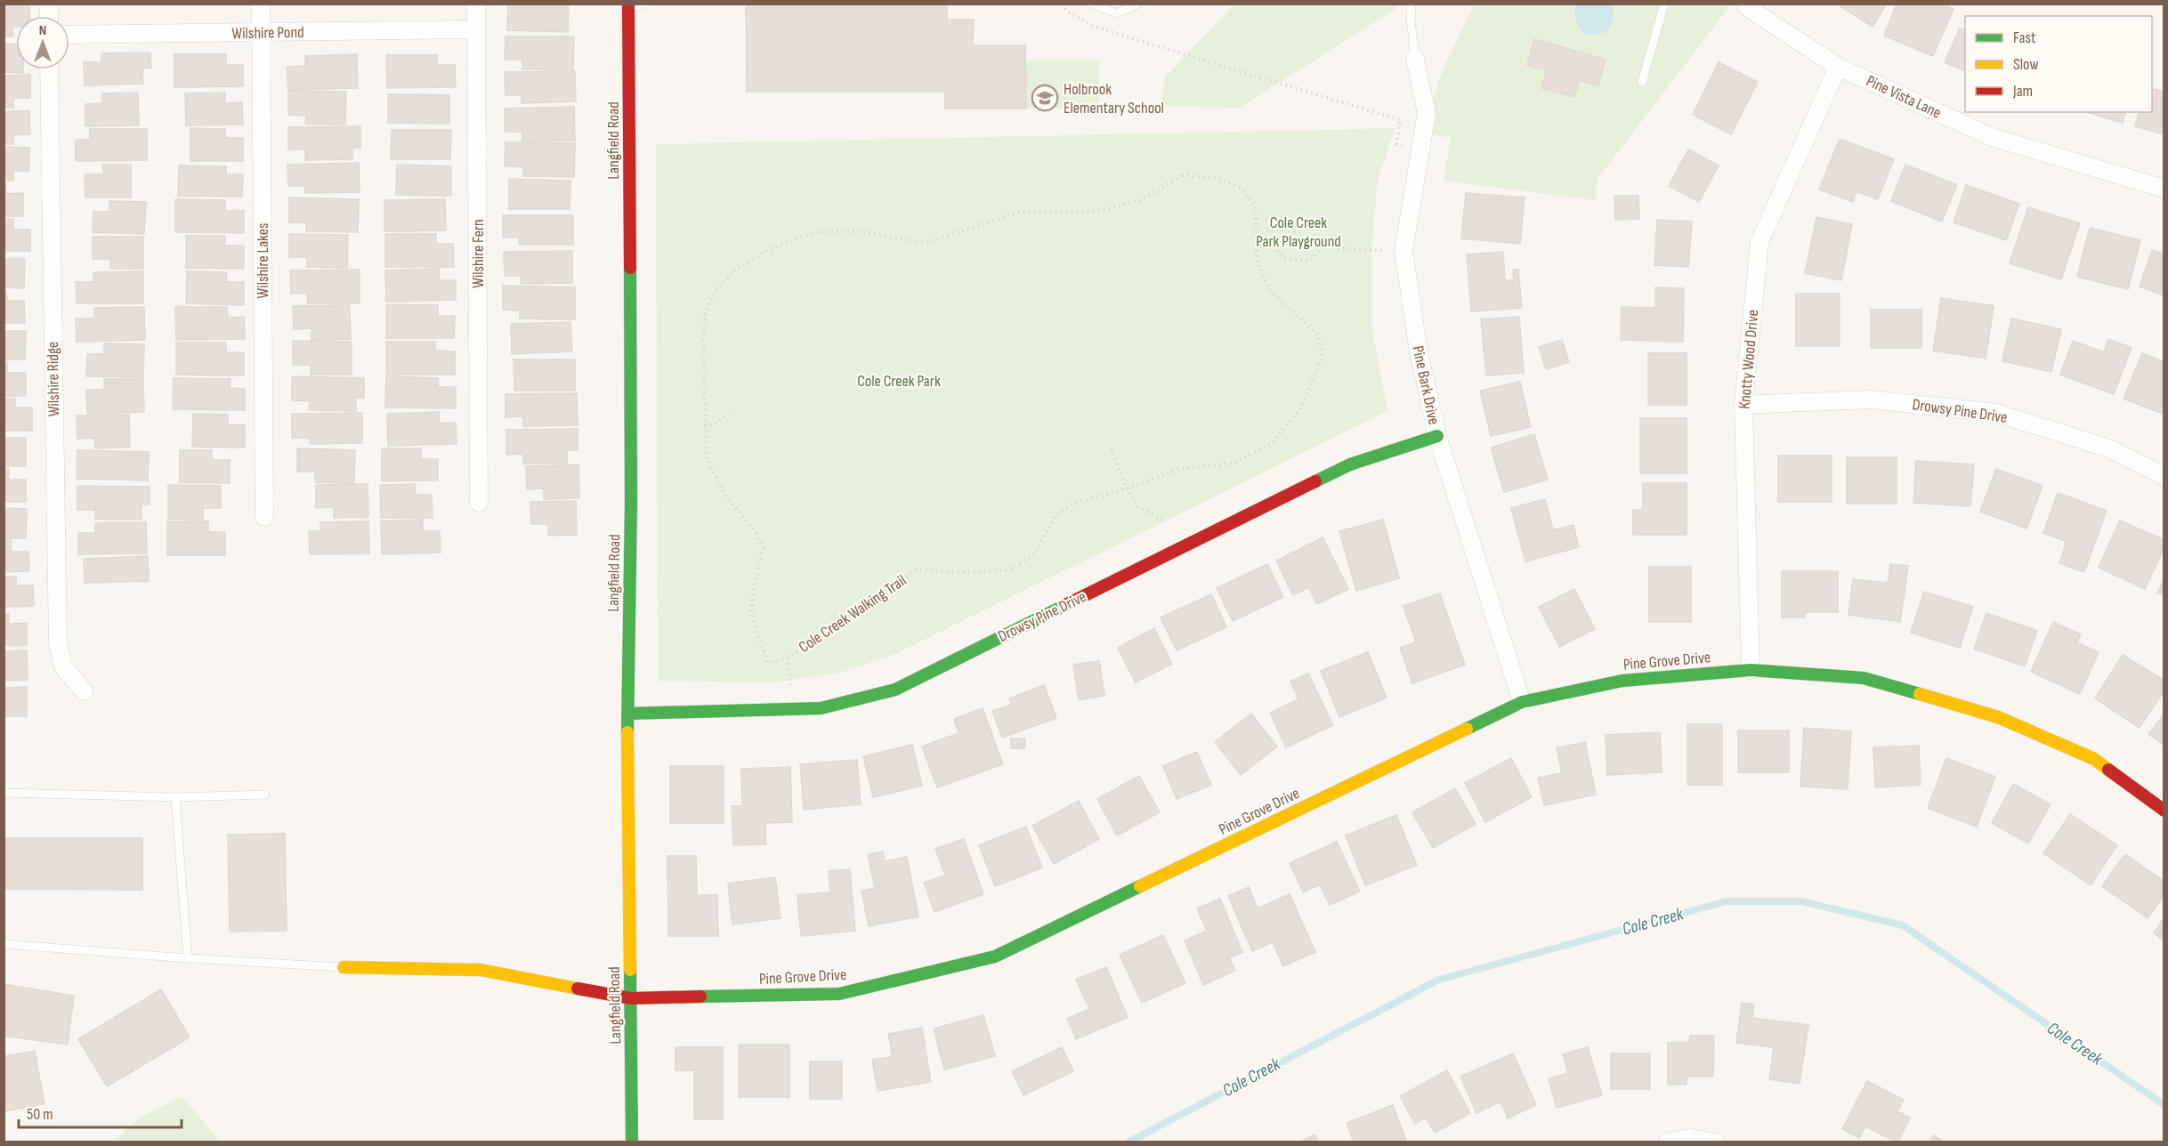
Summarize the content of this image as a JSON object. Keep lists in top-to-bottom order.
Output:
{
  "streets": {
    "street": [
      "Wilshire Pond",
      "Pine Vista Lane",
      "Langfield Road",
      "Wilshire Fern",
      "Wilshire Lakes",
      "Knotty Wood Drive",
      "Wilshire Ridge",
      "Pine Bark Drive",
      "Drowsy Pine Drive",
      "Pine Grove Drive"
    ],
    "path": ["Cole Creek Walking Trail"]
  },
  "crossings": [
    ["Wilshire Pond", "Wilshire Fern"],
    ["Wilshire Pond", "Wilshire Lakes"],
    ["Pine Vista Lane", "Knotty Wood Drive"],
    ["Langfield Road", "Drowsy Pine Drive"],
    ["Langfield Road", "Pine Grove Drive"],
    ["Knotty Wood Drive", "Drowsy Pine Drive"],
    ["Knotty Wood Drive", "Pine Grove Drive"],
    ["Pine Bark Drive", "Drowsy Pine Drive"],
    ["Pine Bark Drive", "Pine Grove Drive"]
  ],
  "water": ["Cole Creek"],
  "parks": ["Cole Creek Park Playground", "Cole Creek Park"],
  "places": {
    "school or university": ["Holbrook Elementary School"]
  },
  "legend": ["Fast", "Slow", "Jam"],
  "scale_bar": "50 m",
  "north": "top"
}
